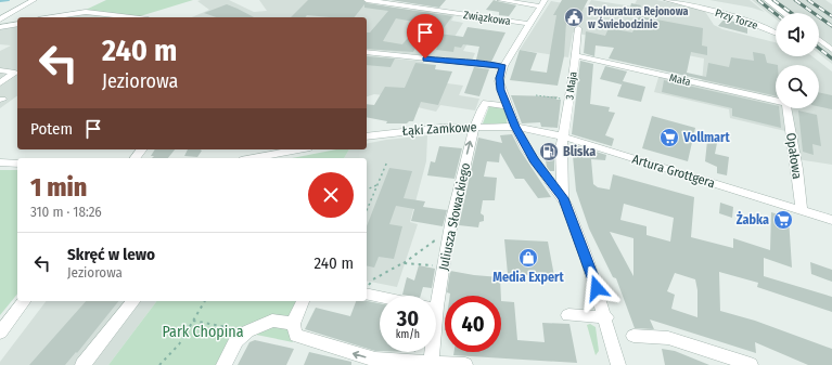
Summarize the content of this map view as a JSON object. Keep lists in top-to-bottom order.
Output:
{
  "streets": {
    "street": [
      "Związkowa",
      "Przy Torze",
      "Mała",
      "3 Maja",
      "Łąki Zamkowe",
      "Opałowa",
      "Artura Grottgera",
      "Juliusza Słowackiego"
    ]
  },
  "crossings": [
    ["Mała", "3 Maja"],
    ["3 Maja", "Artura Grottgera"],
    ["Łąki Zamkowe", "Artura Grottgera"],
    ["Łąki Zamkowe", "Juliusza Słowackiego"],
    ["Opałowa", "Artura Grottgera"]
  ],
  "one_way": ["Juliusza Słowackiego"],
  "parks": ["Park Chopina"],
  "places": {
    "public building": ["Prokuratura Rejonowa w Świebodzinie"],
    "supermarket": ["Vollmart", "Żabka"],
    "fuel station": ["Bliska"],
    "shop": ["Media Expert"]
  },
  "page": {
    "turn": ["240 m", "Jeziorowa"],
    "then": "Potem",
    "heading": ["1 min", "310 m · 18:26"],
    "list": [
      {
        "name": "Skręć w lewo",
        "note": "Jeziorowa",
        "value": "240 m"
      }
    ],
    "speed": "30 km/h",
    "limit": "40"
  }
}
